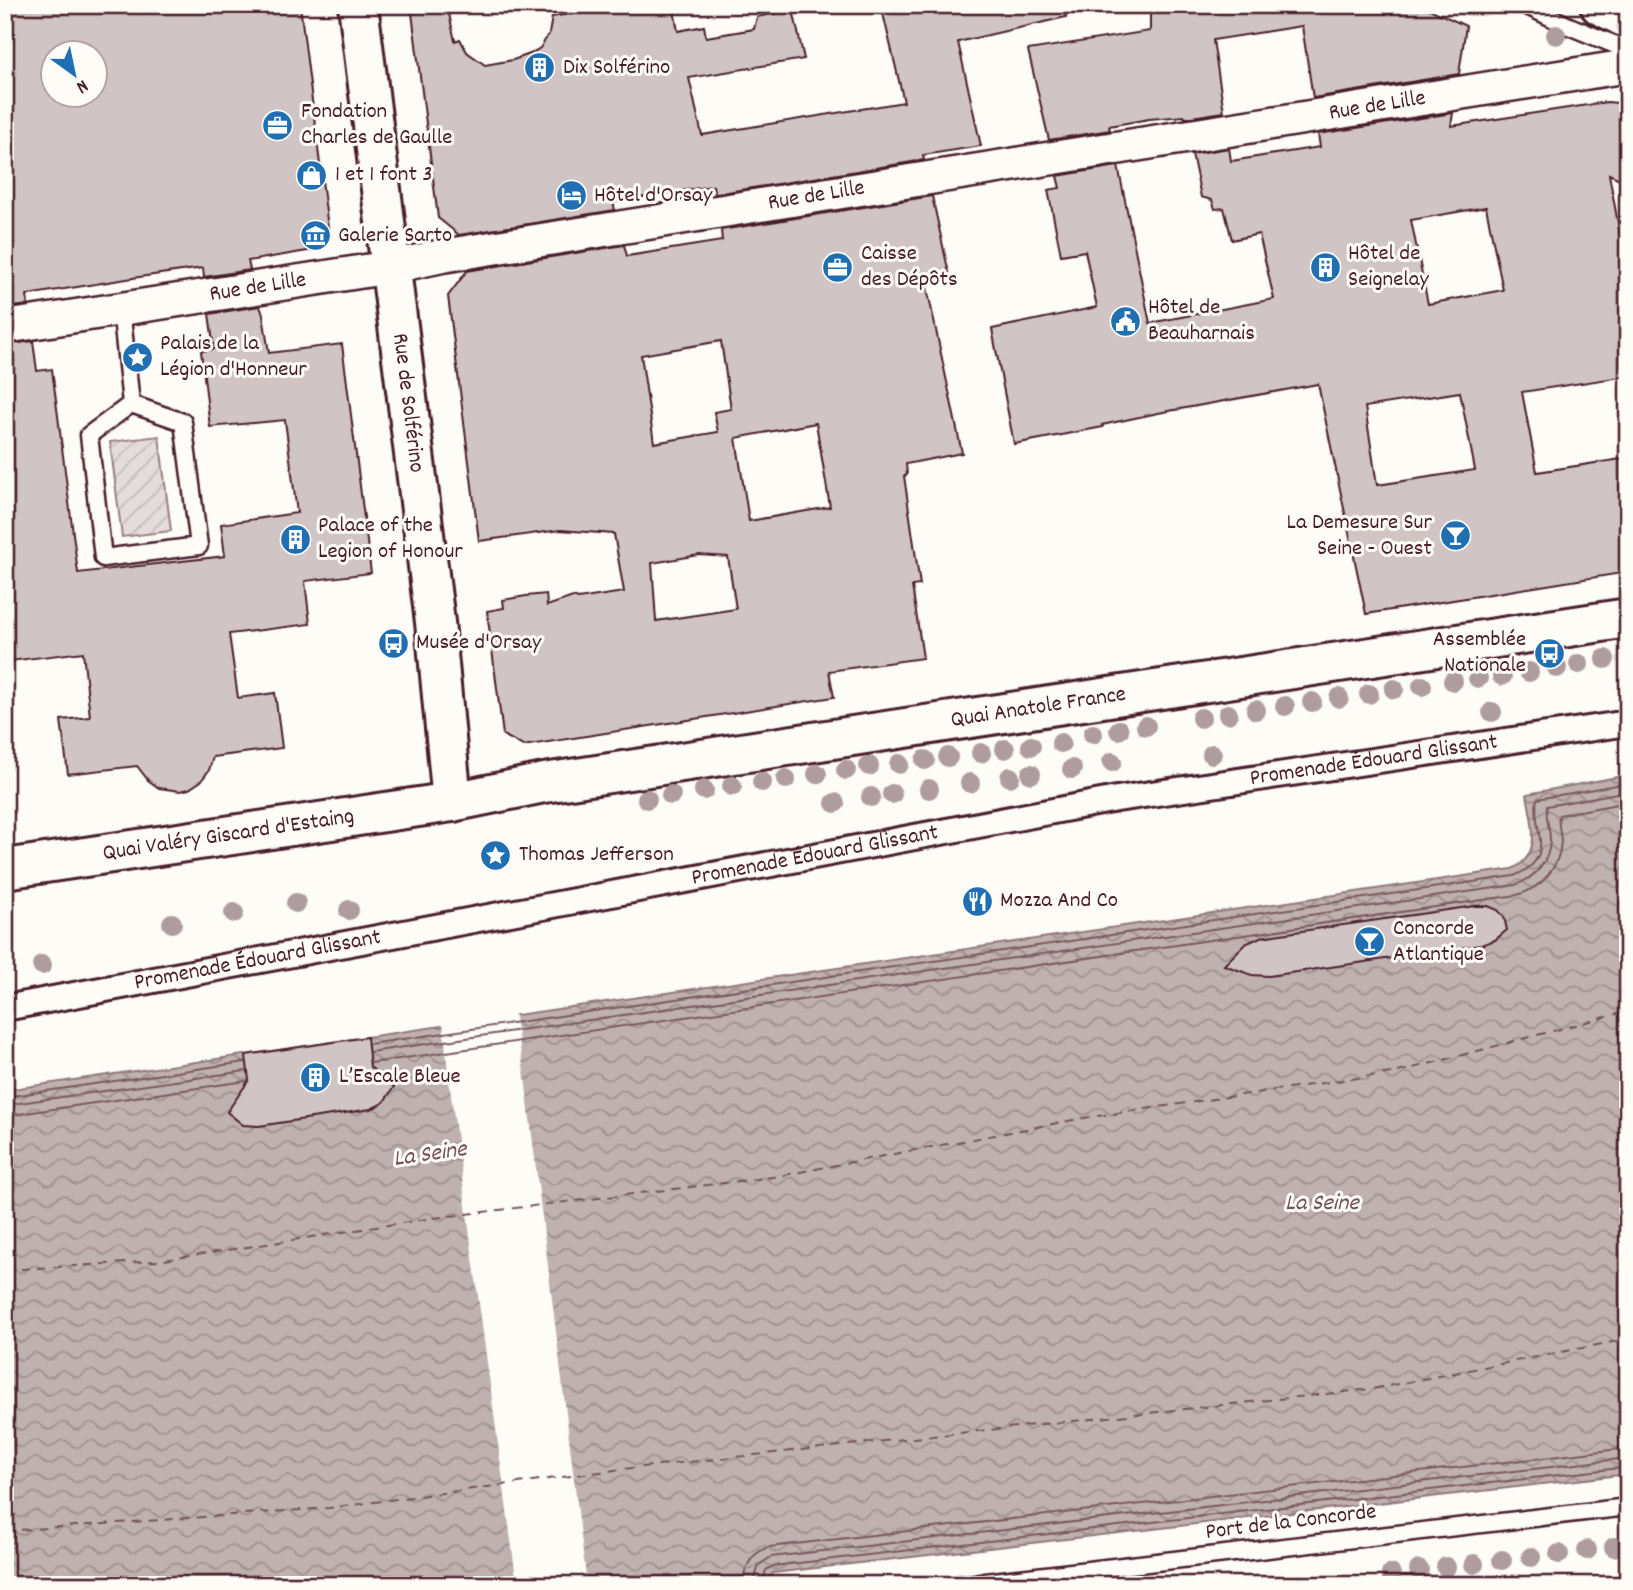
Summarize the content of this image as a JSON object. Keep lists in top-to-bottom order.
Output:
{
  "streets": {
    "main road": ["Rue de Solférino", "Quai Anatole France", "Quai Valéry Giscard d'Estaing"],
    "street": ["Rue de Lille", "Promenade Édouard Glissant"],
    "lane": ["Port de la Concorde"]
  },
  "crossings": [
    ["Rue de Lille", "Rue de Solférino"],
    ["Rue de Solférino", "Quai Anatole France"],
    ["Rue de Solférino", "Quai Valéry Giscard d'Estaing"],
    ["Quai Anatole France", "Quai Valéry Giscard d'Estaing"]
  ],
  "water": ["La Seine"],
  "places": {
    "building": [
      "Dix Solférino",
      "Hôtel de Seignelay",
      "Palace of the Legion of Honour",
      "L’Escale Bleue"
    ],
    "office": ["Fondation Charles de Gaulle", "Caisse des Dépôts"],
    "shop": ["1 et 1 font 3"],
    "hotel": ["Hôtel d'Orsay"],
    "museum": ["Galerie Sarto"],
    "public building": ["Hôtel de Beauharnais"],
    "place": ["Palais de la Légion d'Honneur", "Thomas Jefferson"],
    "bar": ["La Demesure Sur Seine - Ouest", "Concorde Atlantique"],
    "bus stop": ["Musée d'Orsay", "Assemblée Nationale"],
    "restaurant": ["Mozza And Co"]
  },
  "north": "bottom right"
}
